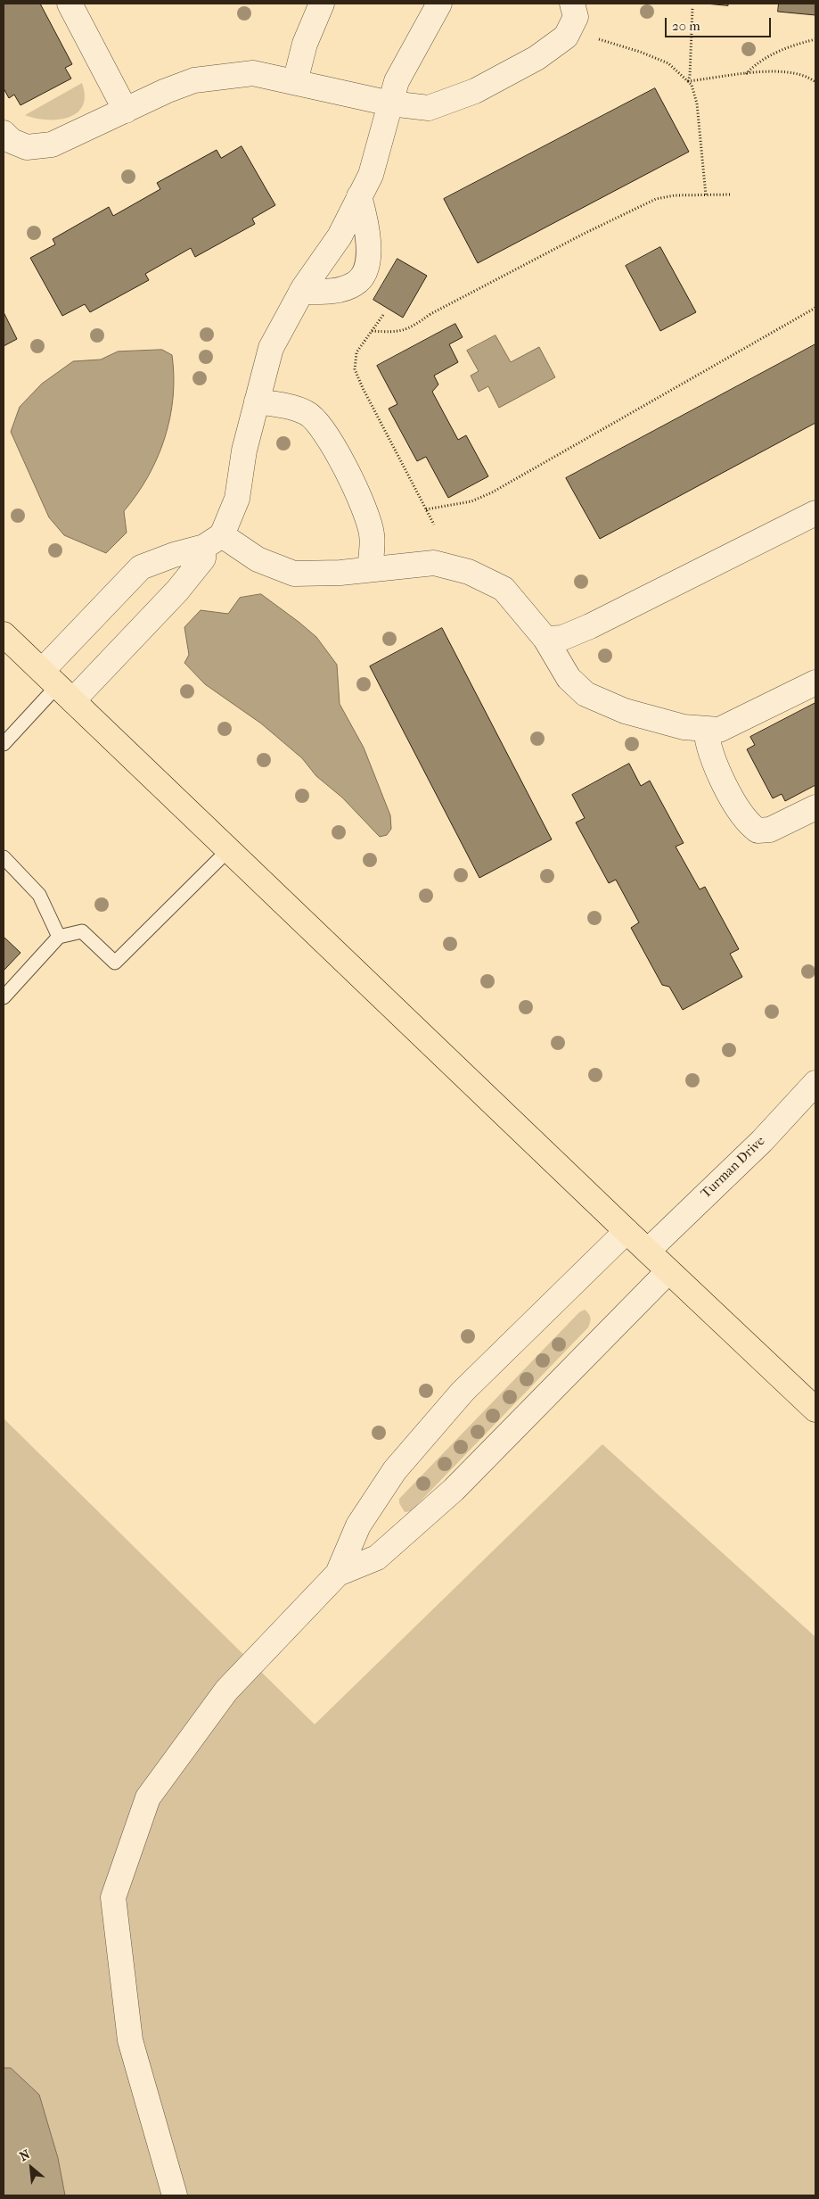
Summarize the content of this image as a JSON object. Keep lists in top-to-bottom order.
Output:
{
  "streets": {
    "street": ["Turman Drive"]
  },
  "scale_bar": "20 m",
  "north": "top left"
}
